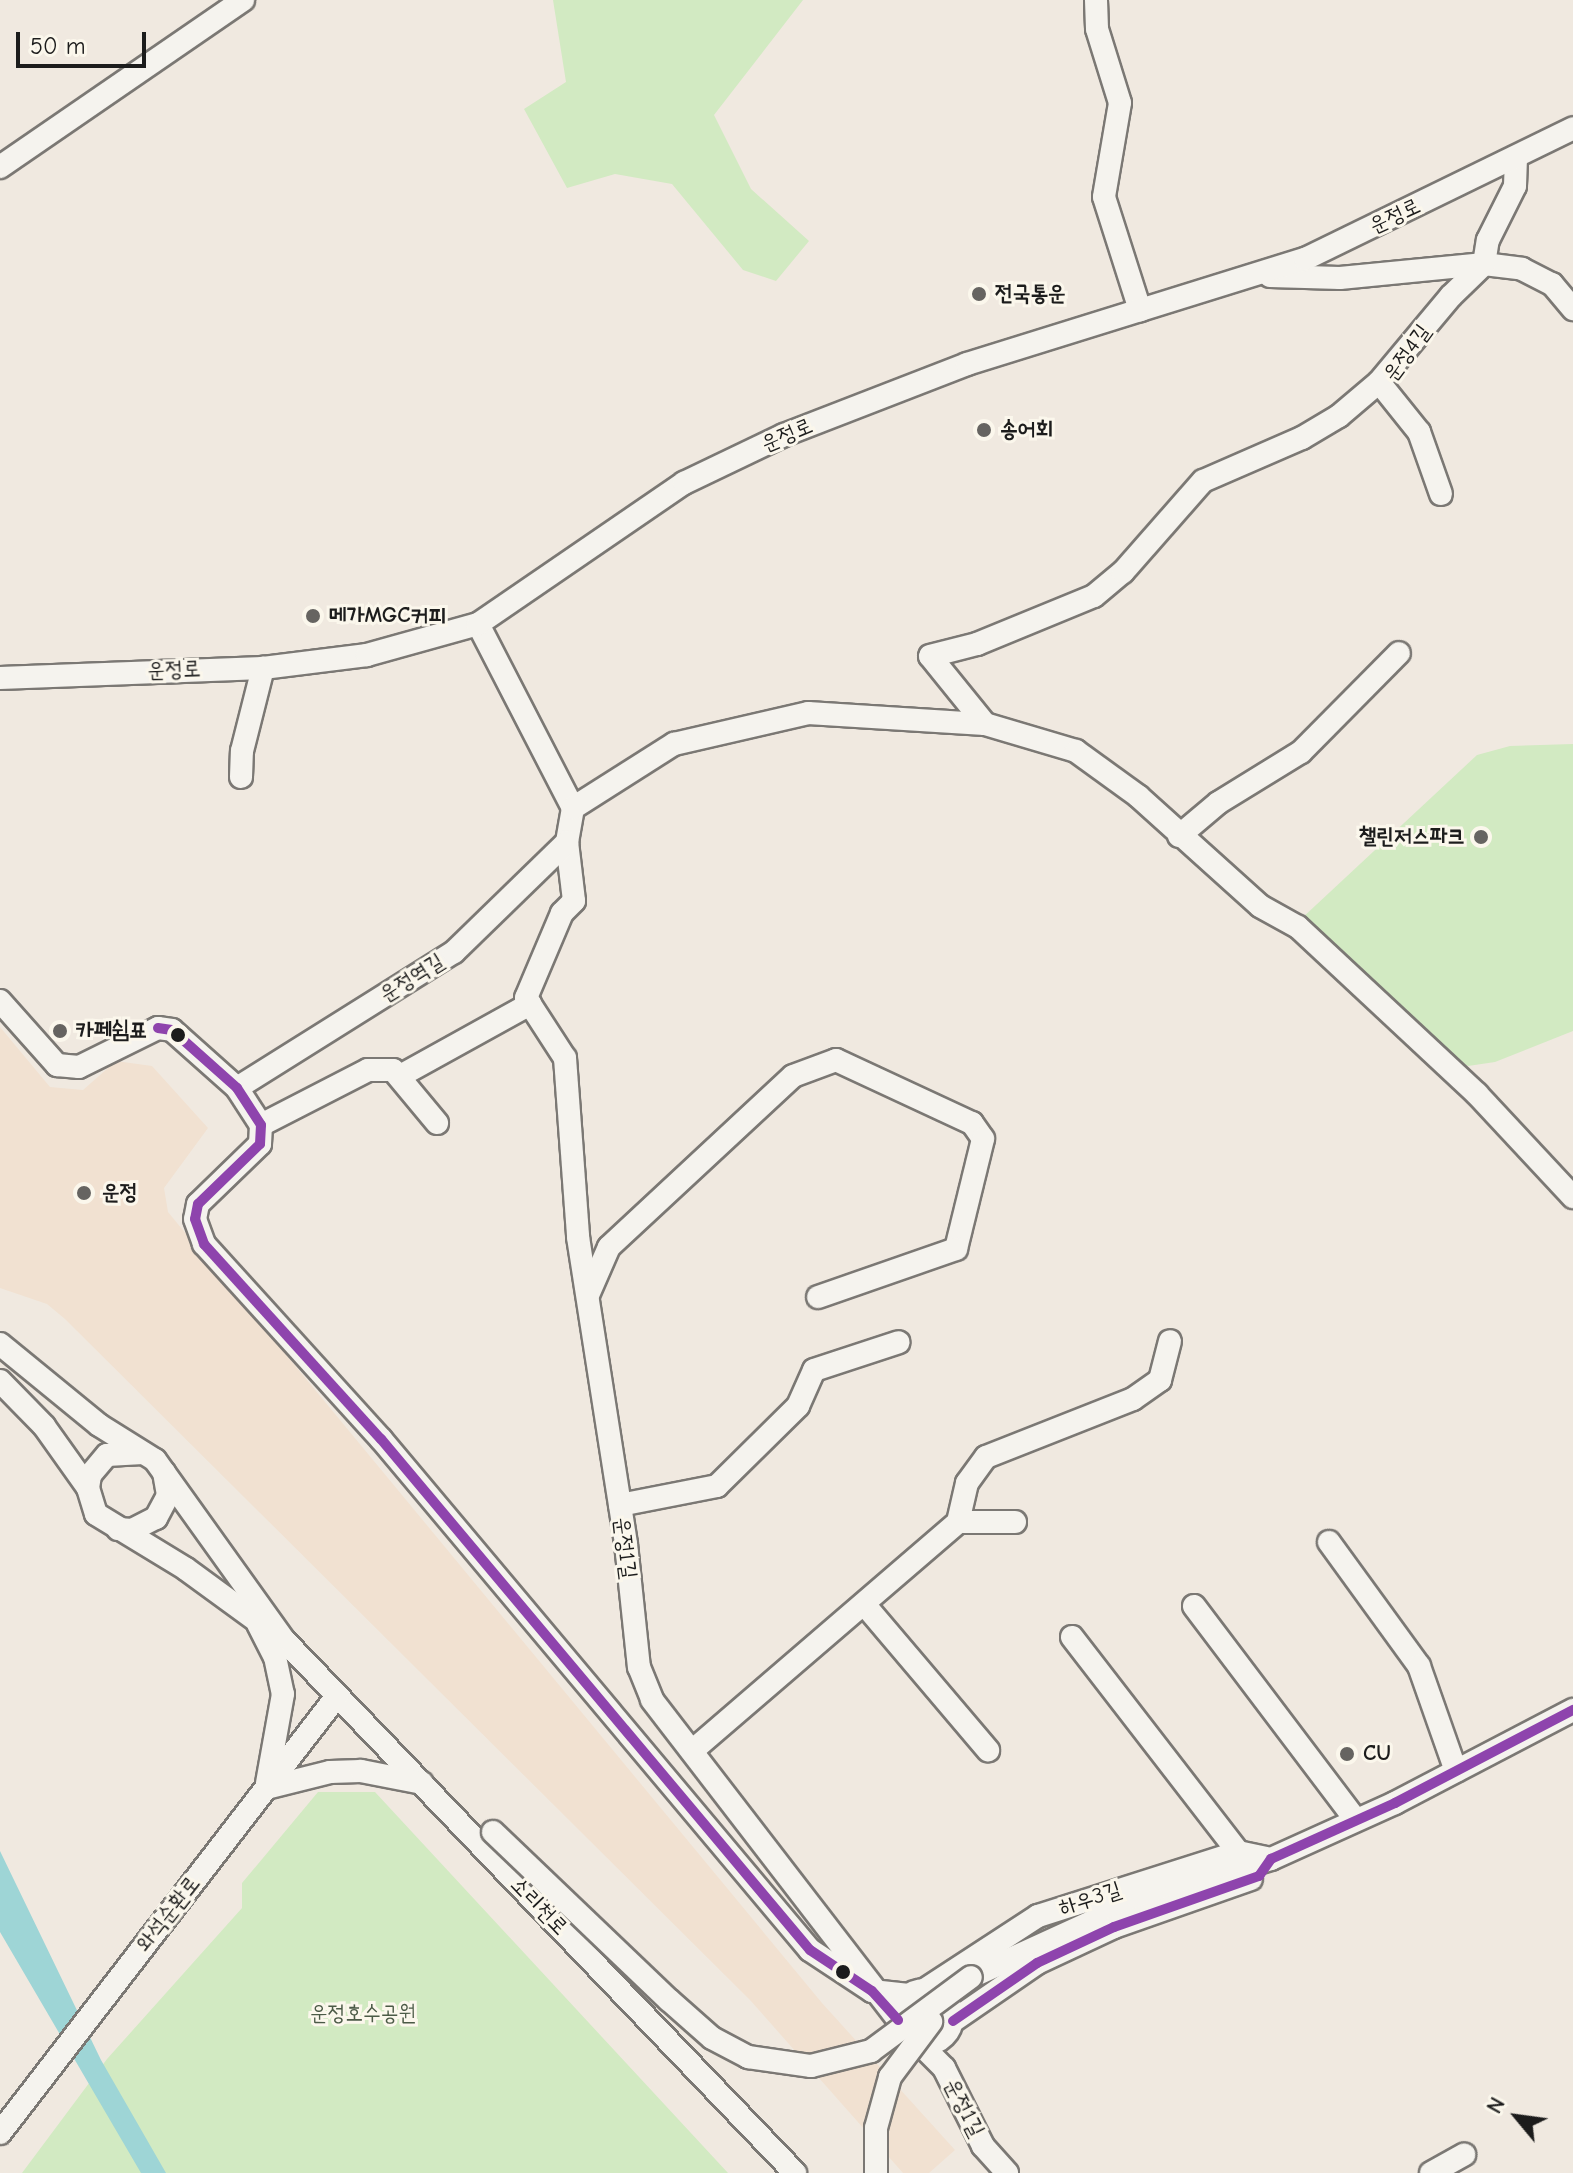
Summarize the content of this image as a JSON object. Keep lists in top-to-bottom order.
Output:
{
  "streets": {
    "street": [
      "운정로",
      "운정4길",
      "운정역길",
      "운정1길",
      "하우3길",
      "소리천로",
      "와석순환로"
    ]
  },
  "crossings": [
    ["운정로", "운정4길"],
    ["운정1길", "하우3길"],
    ["소리천로", "와석순환로"]
  ],
  "parks": ["운정호수공원"],
  "places": [
    "전국통운",
    "송어회",
    "메가MGC커피",
    "챌린저스파크",
    "카페쉼표",
    "운정",
    "CU"
  ],
  "scale_bar": "50 m",
  "north": "top left"
}
